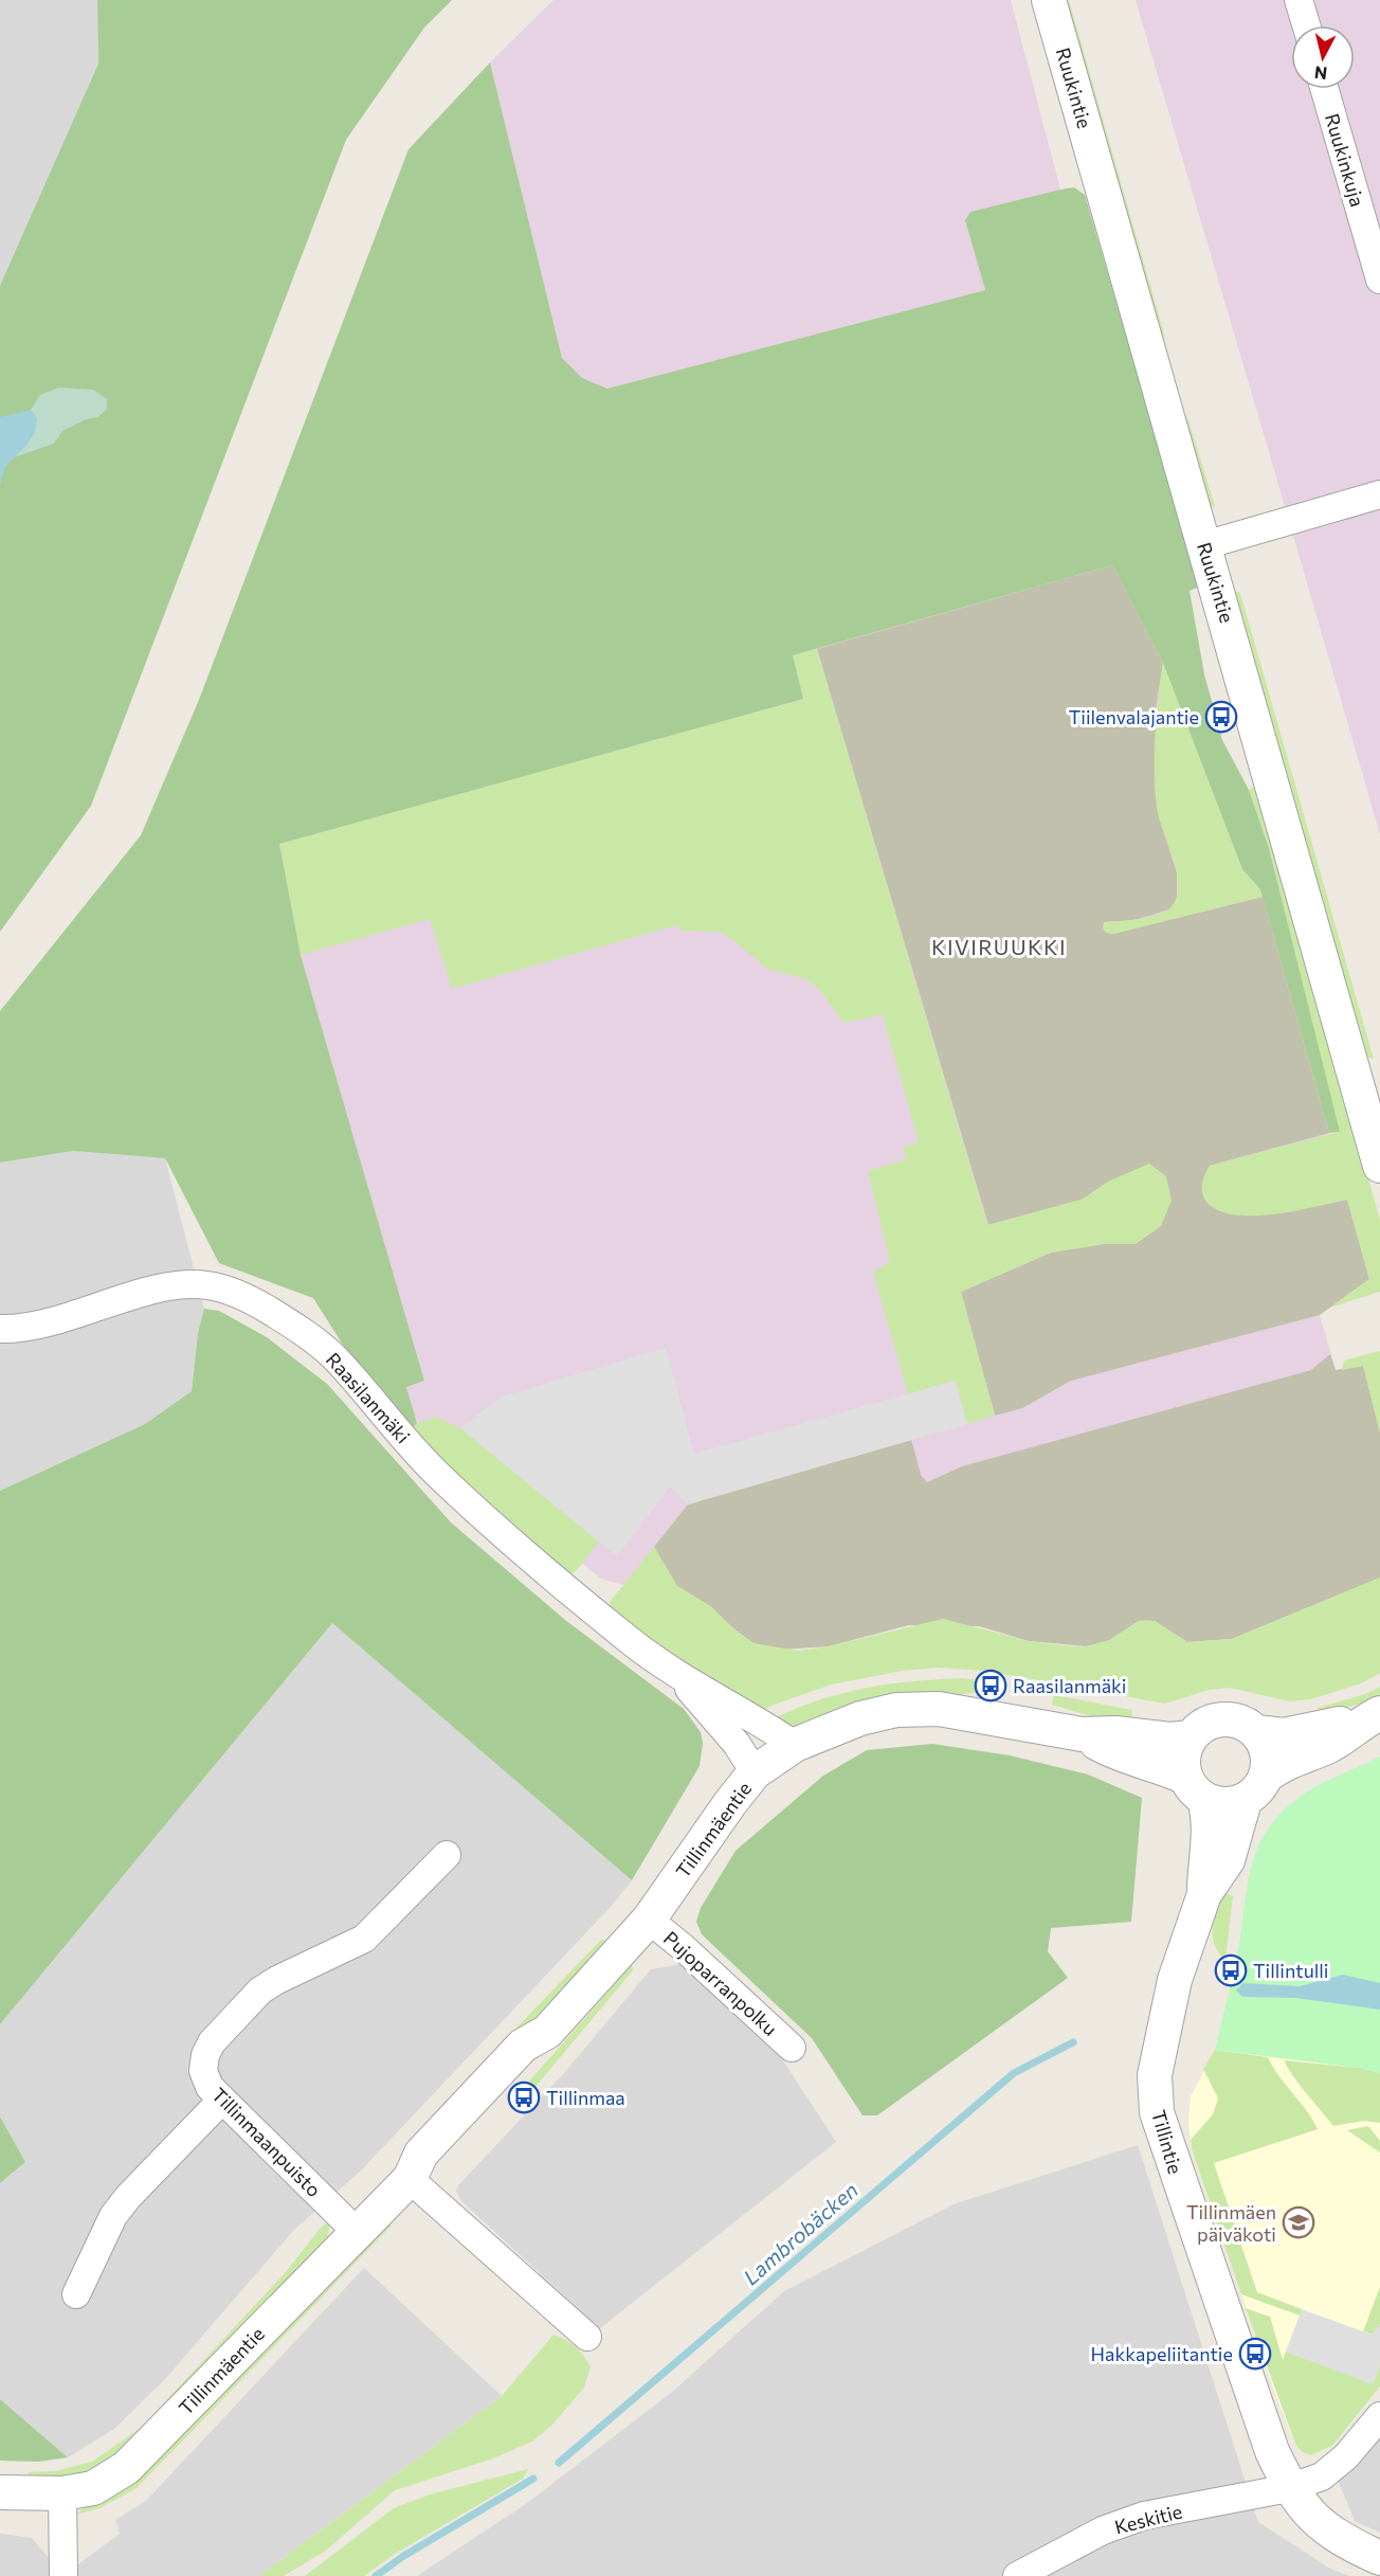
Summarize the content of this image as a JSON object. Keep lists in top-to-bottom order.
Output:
{
  "streets": {
    "street": [
      "Ruukintie",
      "Ruukinkuja",
      "Raasilanmäki",
      "Tillinmäentie",
      "Pujoparranpolku",
      "Tillinmaanpuisto",
      "Tillintie",
      "Keskitie"
    ]
  },
  "crossings": [
    ["Raasilanmäki", "Tillinmäentie"],
    ["Tillinmäentie", "Pujoparranpolku"],
    ["Tillinmäentie", "Tillinmaanpuisto"],
    ["Tillinmäentie", "Tillintie"],
    ["Tillintie", "Keskitie"]
  ],
  "districts": ["KIVIRUUKKI"],
  "water": ["Lambrobäcken"],
  "places": {
    "bus stop": [
      "Tiilenvalajantie",
      "Raasilanmäki",
      "Tillintulli",
      "Tillinmaa",
      "Hakkapeliitantie"
    ],
    "school or university": ["Tillinmäen päiväkoti"]
  },
  "north": "bottom"
}
